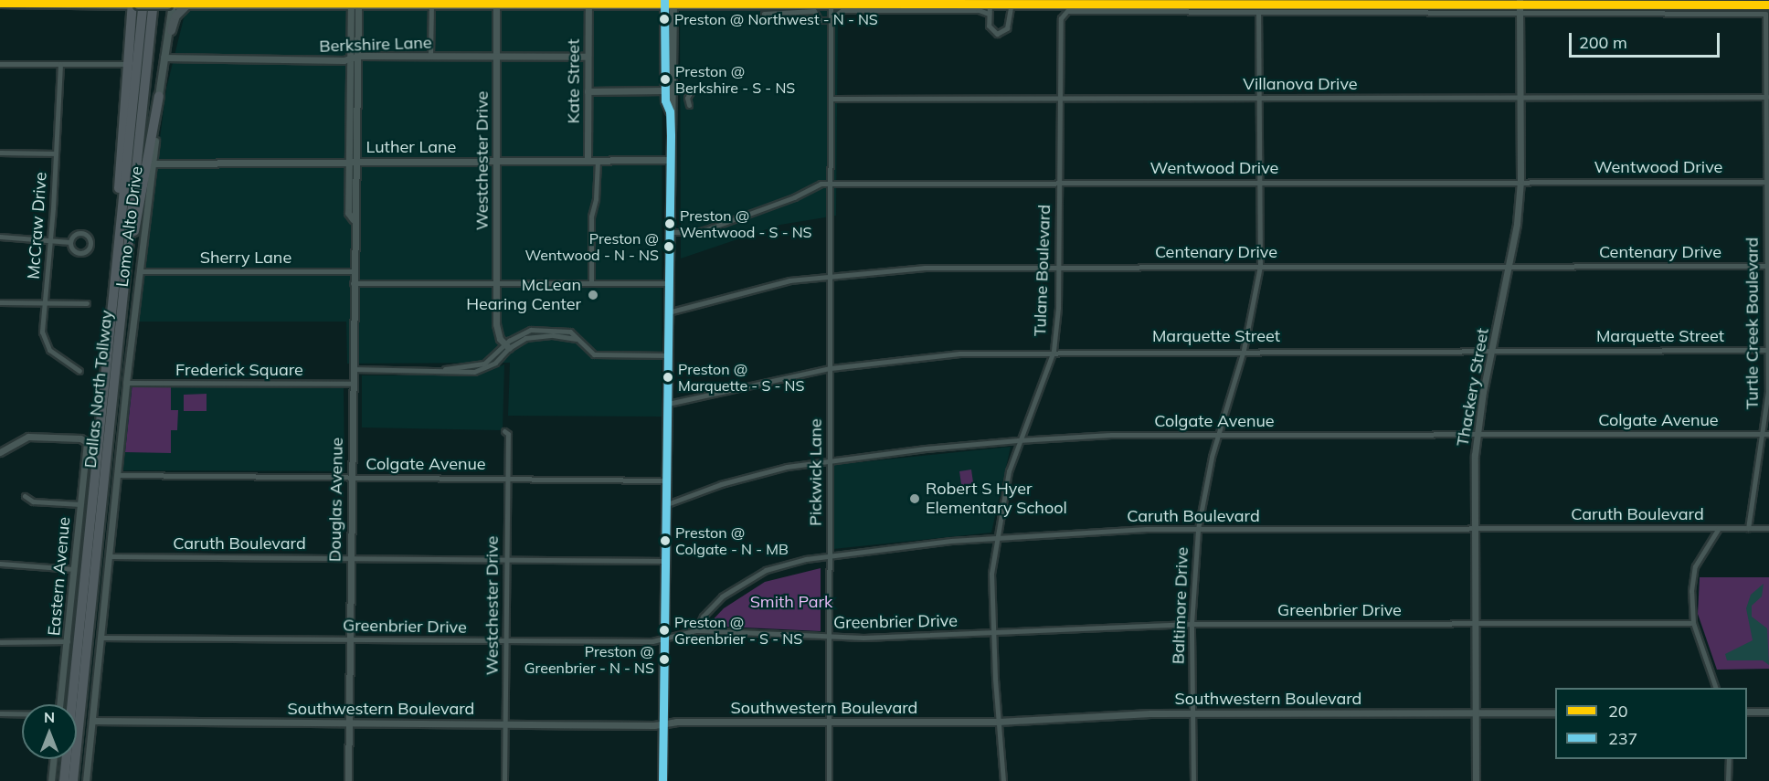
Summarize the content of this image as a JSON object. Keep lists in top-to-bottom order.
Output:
{
  "streets": {
    "highway": ["Dallas North Tollway"],
    "main road": ["Lomo Alto Drive"],
    "street": [
      "Berkshire Lane",
      "Kate Street",
      "Villanova Drive",
      "Luther Lane",
      "Westchester Drive",
      "Wentwood Drive",
      "McCraw Drive",
      "Centenary Drive",
      "Sherry Lane",
      "Tulane Boulevard",
      "Turtle Creek Boulevard",
      "Marquette Street",
      "Frederick Square",
      "Thackery Street",
      "Colgate Avenue",
      "Pickwick Lane",
      "Douglas Avenue",
      "Caruth Boulevard",
      "Eastern Avenue",
      "Baltimore Drive",
      "Greenbrier Drive",
      "Southwestern Boulevard"
    ]
  },
  "crossings": [
    ["Berkshire Lane", "Kate Street"],
    ["Berkshire Lane", "Westchester Drive"],
    ["Berkshire Lane", "Lomo Alto Drive"],
    ["Berkshire Lane", "Douglas Avenue"],
    ["Kate Street", "Luther Lane"],
    ["Villanova Drive", "Tulane Boulevard"],
    ["Villanova Drive", "Turtle Creek Boulevard"],
    ["Villanova Drive", "Thackery Street"],
    ["Villanova Drive", "Pickwick Lane"],
    ["Villanova Drive", "Baltimore Drive"],
    ["Luther Lane", "Westchester Drive"],
    ["Luther Lane", "Lomo Alto Drive"],
    ["Luther Lane", "Douglas Avenue"],
    ["Westchester Drive", "Colgate Avenue"],
    ["Westchester Drive", "Caruth Boulevard"],
    ["Westchester Drive", "Greenbrier Drive"],
    ["Westchester Drive", "Southwestern Boulevard"],
    ["Wentwood Drive", "Tulane Boulevard"],
    ["Wentwood Drive", "Turtle Creek Boulevard"],
    ["Wentwood Drive", "Thackery Street"],
    ["Wentwood Drive", "Pickwick Lane"],
    ["Wentwood Drive", "Baltimore Drive"],
    ["Lomo Alto Drive", "Sherry Lane"],
    ["Lomo Alto Drive", "Frederick Square"],
    ["Lomo Alto Drive", "Colgate Avenue"],
    ["Lomo Alto Drive", "Caruth Boulevard"],
    ["Lomo Alto Drive", "Greenbrier Drive"],
    ["Lomo Alto Drive", "Southwestern Boulevard"],
    ["Centenary Drive", "Tulane Boulevard"],
    ["Centenary Drive", "Turtle Creek Boulevard"],
    ["Centenary Drive", "Thackery Street"],
    ["Centenary Drive", "Pickwick Lane"],
    ["Centenary Drive", "Baltimore Drive"],
    ["Sherry Lane", "Douglas Avenue"],
    ["Tulane Boulevard", "Marquette Street"],
    ["Tulane Boulevard", "Colgate Avenue"],
    ["Tulane Boulevard", "Caruth Boulevard"],
    ["Tulane Boulevard", "Baltimore Drive"],
    ["Tulane Boulevard", "Greenbrier Drive"],
    ["Tulane Boulevard", "Southwestern Boulevard"],
    ["Turtle Creek Boulevard", "Marquette Street"],
    ["Turtle Creek Boulevard", "Thackery Street"],
    ["Turtle Creek Boulevard", "Colgate Avenue"],
    ["Marquette Street", "Thackery Street"],
    ["Marquette Street", "Pickwick Lane"],
    ["Marquette Street", "Baltimore Drive"],
    ["Frederick Square", "Douglas Avenue"],
    ["Thackery Street", "Colgate Avenue"],
    ["Thackery Street", "Caruth Boulevard"],
    ["Thackery Street", "Greenbrier Drive"],
    ["Thackery Street", "Southwestern Boulevard"],
    ["Colgate Avenue", "Pickwick Lane"],
    ["Colgate Avenue", "Douglas Avenue"],
    ["Colgate Avenue", "Baltimore Drive"],
    ["Pickwick Lane", "Caruth Boulevard"],
    ["Pickwick Lane", "Greenbrier Drive"],
    ["Pickwick Lane", "Southwestern Boulevard"],
    ["Douglas Avenue", "Caruth Boulevard"],
    ["Douglas Avenue", "Greenbrier Drive"],
    ["Douglas Avenue", "Southwestern Boulevard"],
    ["Caruth Boulevard", "Baltimore Drive"],
    ["Caruth Boulevard", "Greenbrier Drive"],
    ["Baltimore Drive", "Greenbrier Drive"],
    ["Baltimore Drive", "Southwestern Boulevard"]
  ],
  "parks": ["Smith Park"],
  "places": [
    "Preston @ Northwest - N - NS",
    "Preston @ Berkshire - S - NS",
    "Preston @ Wentwood - S - NS",
    "Preston @ Wentwood - N - NS",
    "McLean Hearing Center",
    "Preston @ Marquette - S - NS",
    "Robert S Hyer Elementary School",
    "Preston @ Colgate - N - MB",
    "Preston @ Greenbrier - S - NS",
    "Preston @ Greenbrier - N - NS"
  ],
  "lines": ["transit line 237", "transit line 20"],
  "legend": ["20", "237"],
  "scale_bar": "200 m",
  "north": "top"
}
